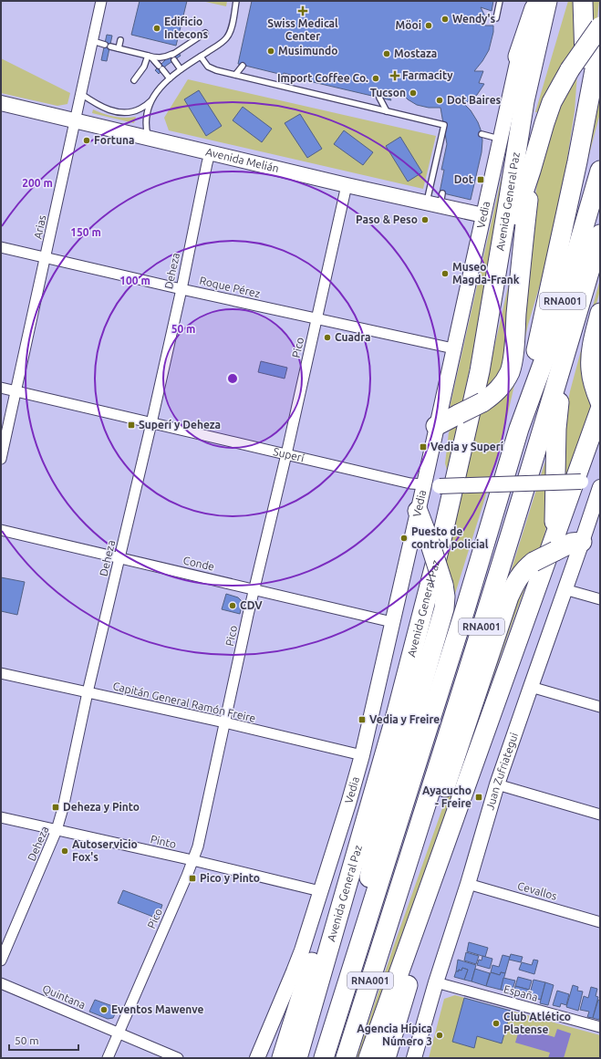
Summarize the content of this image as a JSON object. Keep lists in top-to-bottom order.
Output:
{
  "streets": {
    "highway": ["Avenida General Paz", "RNA001"],
    "street": [
      "Avenida Melián",
      "Vedia",
      "Arias",
      "Deheza",
      "Roque Pérez",
      "Pico",
      "Superí",
      "Conde",
      "Capitán General Ramón Freire",
      "Juan Zufriategui",
      "Pinto",
      "Cevallos",
      "España",
      "Quintana"
    ]
  },
  "crossings": [
    ["Avenida Melián", "Vedia"],
    ["Avenida Melián", "Arias"],
    ["Avenida Melián", "Deheza"],
    ["Avenida Melián", "Pico"],
    ["Vedia", "Roque Pérez"],
    ["Vedia", "Superí"],
    ["Vedia", "Conde"],
    ["Vedia", "Capitán General Ramón Freire"],
    ["Vedia", "Pinto"],
    ["Arias", "Roque Pérez"],
    ["Arias", "Superí"],
    ["Deheza", "Roque Pérez"],
    ["Deheza", "Superí"],
    ["Deheza", "Conde"],
    ["Deheza", "Capitán General Ramón Freire"],
    ["Deheza", "Pinto"],
    ["Roque Pérez", "Pico"],
    ["Pico", "Superí"],
    ["Pico", "Conde"],
    ["Pico", "Capitán General Ramón Freire"],
    ["Pico", "Pinto"],
    ["Pico", "Quintana"],
    ["Juan Zufriategui", "Cevallos"],
    ["Juan Zufriategui", "España"]
  ],
  "places": {
    "health": ["Swiss Medical Center", "Farmacity"],
    "other": [
      "Wendy's",
      "Möoi",
      "Edificio Intecons",
      "Musimundo",
      "Mostaza",
      "Import Coffee Co.",
      "Tucson",
      "Dot Baires",
      "Fortuna",
      "Paso & Peso",
      "Museo Magda-Frank",
      "Cuadra",
      "Puesto de control policial",
      "CDV",
      "Autoservicio Fox's",
      "Eventos Mawenve",
      "Club Atlético Platense",
      "Agencia Hípica Número 3"
    ],
    "transit": [
      "Dot",
      "Superí y Deheza",
      "Vedia y Superí",
      "Vedia y Freire",
      "Ayacucho - Freire",
      "Deheza y Pinto",
      "Pico y Pinto"
    ]
  },
  "scale_bar": "50 m",
  "rings": [
    "200 m",
    "150 m",
    "100 m",
    "50 m"
  ]
}
